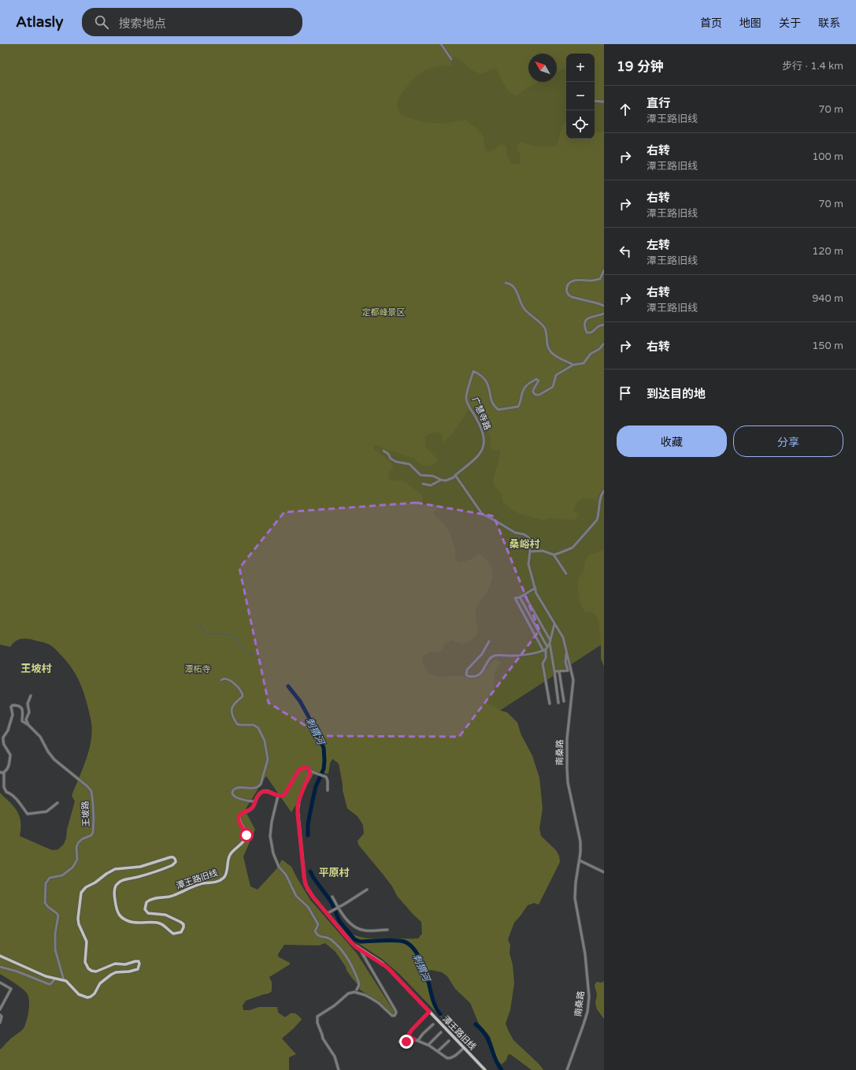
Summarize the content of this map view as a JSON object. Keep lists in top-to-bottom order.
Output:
{
  "streets": {
    "main road": ["潭王路旧线"],
    "street": ["广慧寺路", "南桑路", "王坡路"]
  },
  "crossings": [
    ["王坡路", "潭王路旧线"]
  ],
  "districts": ["桑峪村", "王坡村", "平原村"],
  "water": ["刺猬河"],
  "parks": ["定都峰景区", "潭柘寺"],
  "north": "top left",
  "page": {
    "header": "Atlasly",
    "search": "搜索地点",
    "nav": [
      "首页",
      "地图",
      "关于",
      "联系"
    ],
    "heading": ["19 分钟", "步行 · 1.4 km"],
    "map_buttons": ["+", "−"],
    "list": [
      ["直行", "潭王路旧线", "70 m"],
      ["右转", "潭王路旧线", "100 m"],
      ["右转", "潭王路旧线", "70 m"],
      ["左转", "潭王路旧线", "120 m"],
      ["右转", "潭王路旧线", "940 m"],
      ["右转", "150 m"],
      "到达目的地"
    ],
    "buttons": ["收藏", "分享"]
  }
}
